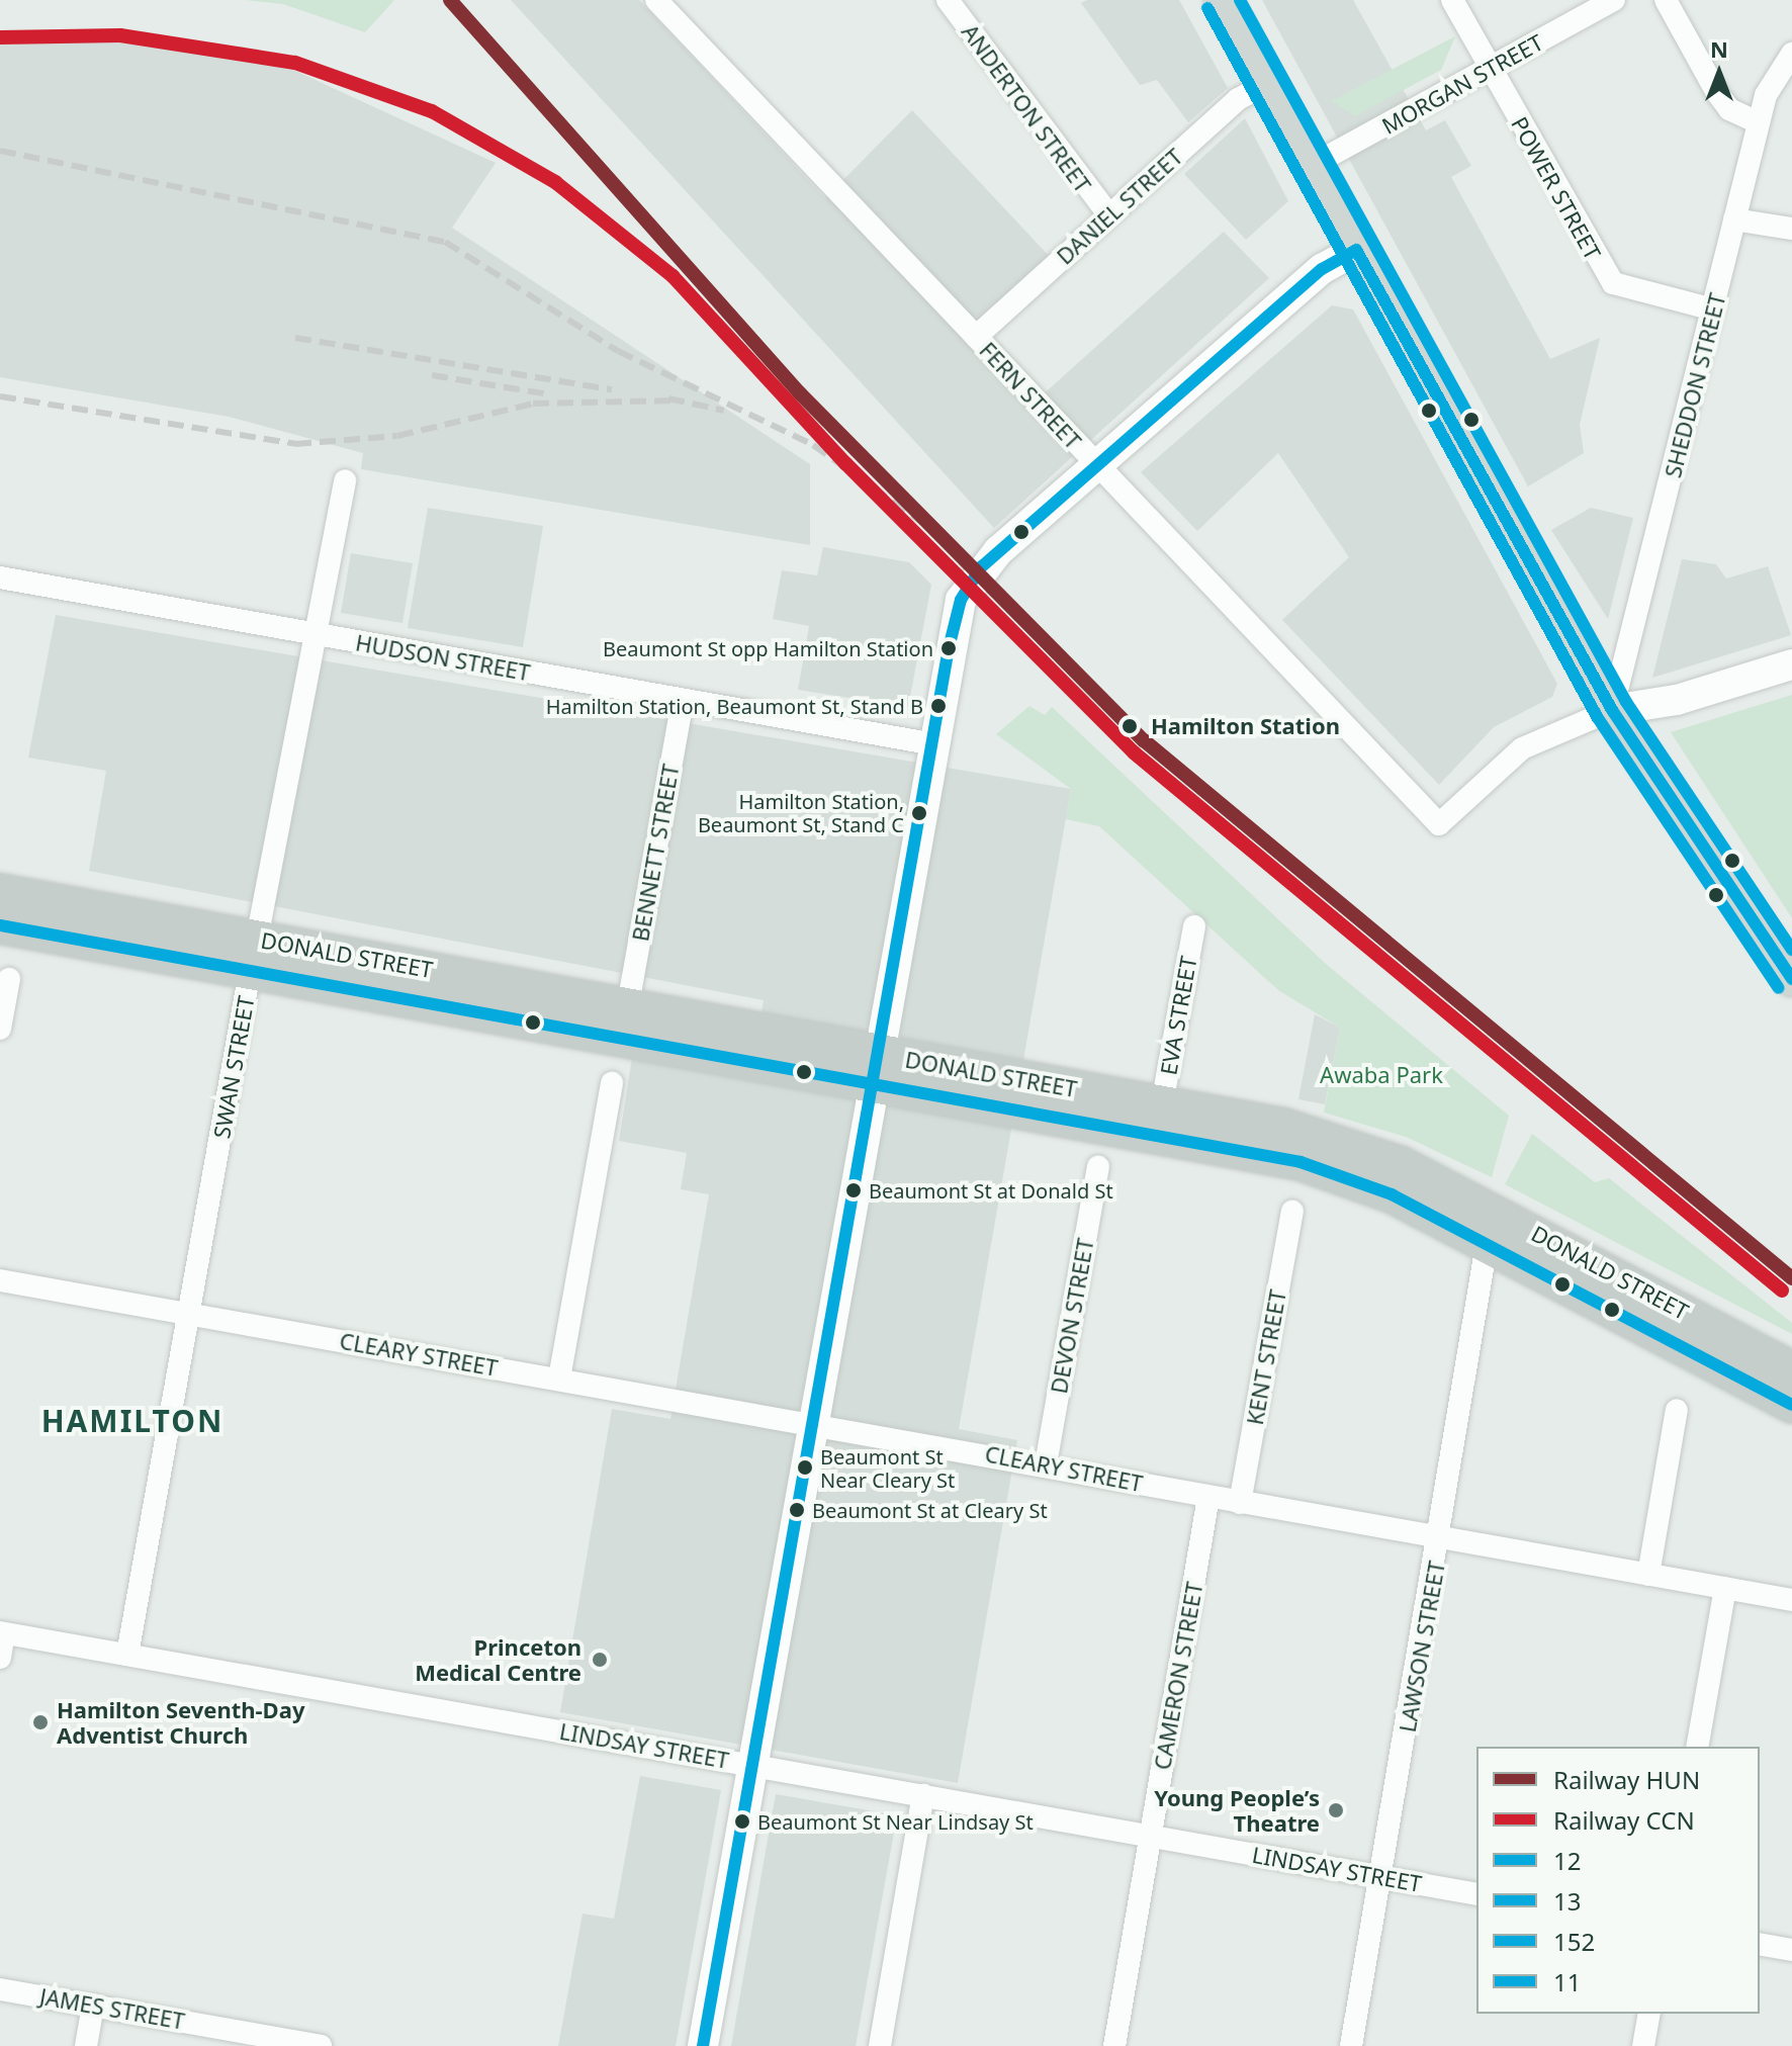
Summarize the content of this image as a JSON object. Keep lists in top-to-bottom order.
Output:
{
  "streets": {
    "highway": ["DONALD STREET"],
    "street": [
      "MORGAN STREET",
      "ANDERTON STREET",
      "POWER STREET",
      "DANIEL STREET",
      "SHEDDON STREET",
      "FERN STREET",
      "HUDSON STREET",
      "BENNETT STREET",
      "EVA STREET",
      "SWAN STREET",
      "DEVON STREET",
      "CLEARY STREET",
      "KENT STREET",
      "LAWSON STREET",
      "CAMERON STREET",
      "LINDSAY STREET",
      "JAMES STREET"
    ]
  },
  "crossings": [
    ["MORGAN STREET", "POWER STREET"],
    ["ANDERTON STREET", "DANIEL STREET"],
    ["POWER STREET", "SHEDDON STREET"],
    ["DANIEL STREET", "FERN STREET"],
    ["SHEDDON STREET", "FERN STREET"],
    ["HUDSON STREET", "BENNETT STREET"],
    ["HUDSON STREET", "SWAN STREET"],
    ["BENNETT STREET", "DONALD STREET"],
    ["DONALD STREET", "EVA STREET"],
    ["DONALD STREET", "SWAN STREET"],
    ["DONALD STREET", "LAWSON STREET"],
    ["SWAN STREET", "CLEARY STREET"],
    ["SWAN STREET", "LINDSAY STREET"],
    ["DEVON STREET", "CLEARY STREET"],
    ["CLEARY STREET", "KENT STREET"],
    ["CLEARY STREET", "LAWSON STREET"],
    ["CLEARY STREET", "CAMERON STREET"],
    ["LAWSON STREET", "LINDSAY STREET"],
    ["CAMERON STREET", "LINDSAY STREET"]
  ],
  "districts": ["HAMILTON"],
  "parks": ["Awaba Park"],
  "places": [
    "Beaumont St opp Hamilton Station",
    "Hamilton Station, Beaumont St, Stand B",
    "Hamilton Station",
    "Hamilton Station, Beaumont St, Stand C",
    "Beaumont St at Donald St",
    "Beaumont St Near Cleary St",
    "Beaumont St at Cleary St",
    "Princeton Medical Centre",
    "Hamilton Seventh-Day Adventist Church",
    "Young People’s Theatre",
    "Beaumont St Near Lindsay St"
  ],
  "lines": [
    "rail line HUN",
    "transit line 11",
    "transit line 152",
    "rail line CCN",
    "transit line 13",
    "transit line 12"
  ],
  "legend": [
    "Railway HUN",
    "Railway CCN",
    "12",
    "13",
    "152",
    "11"
  ],
  "north": "top"
}
